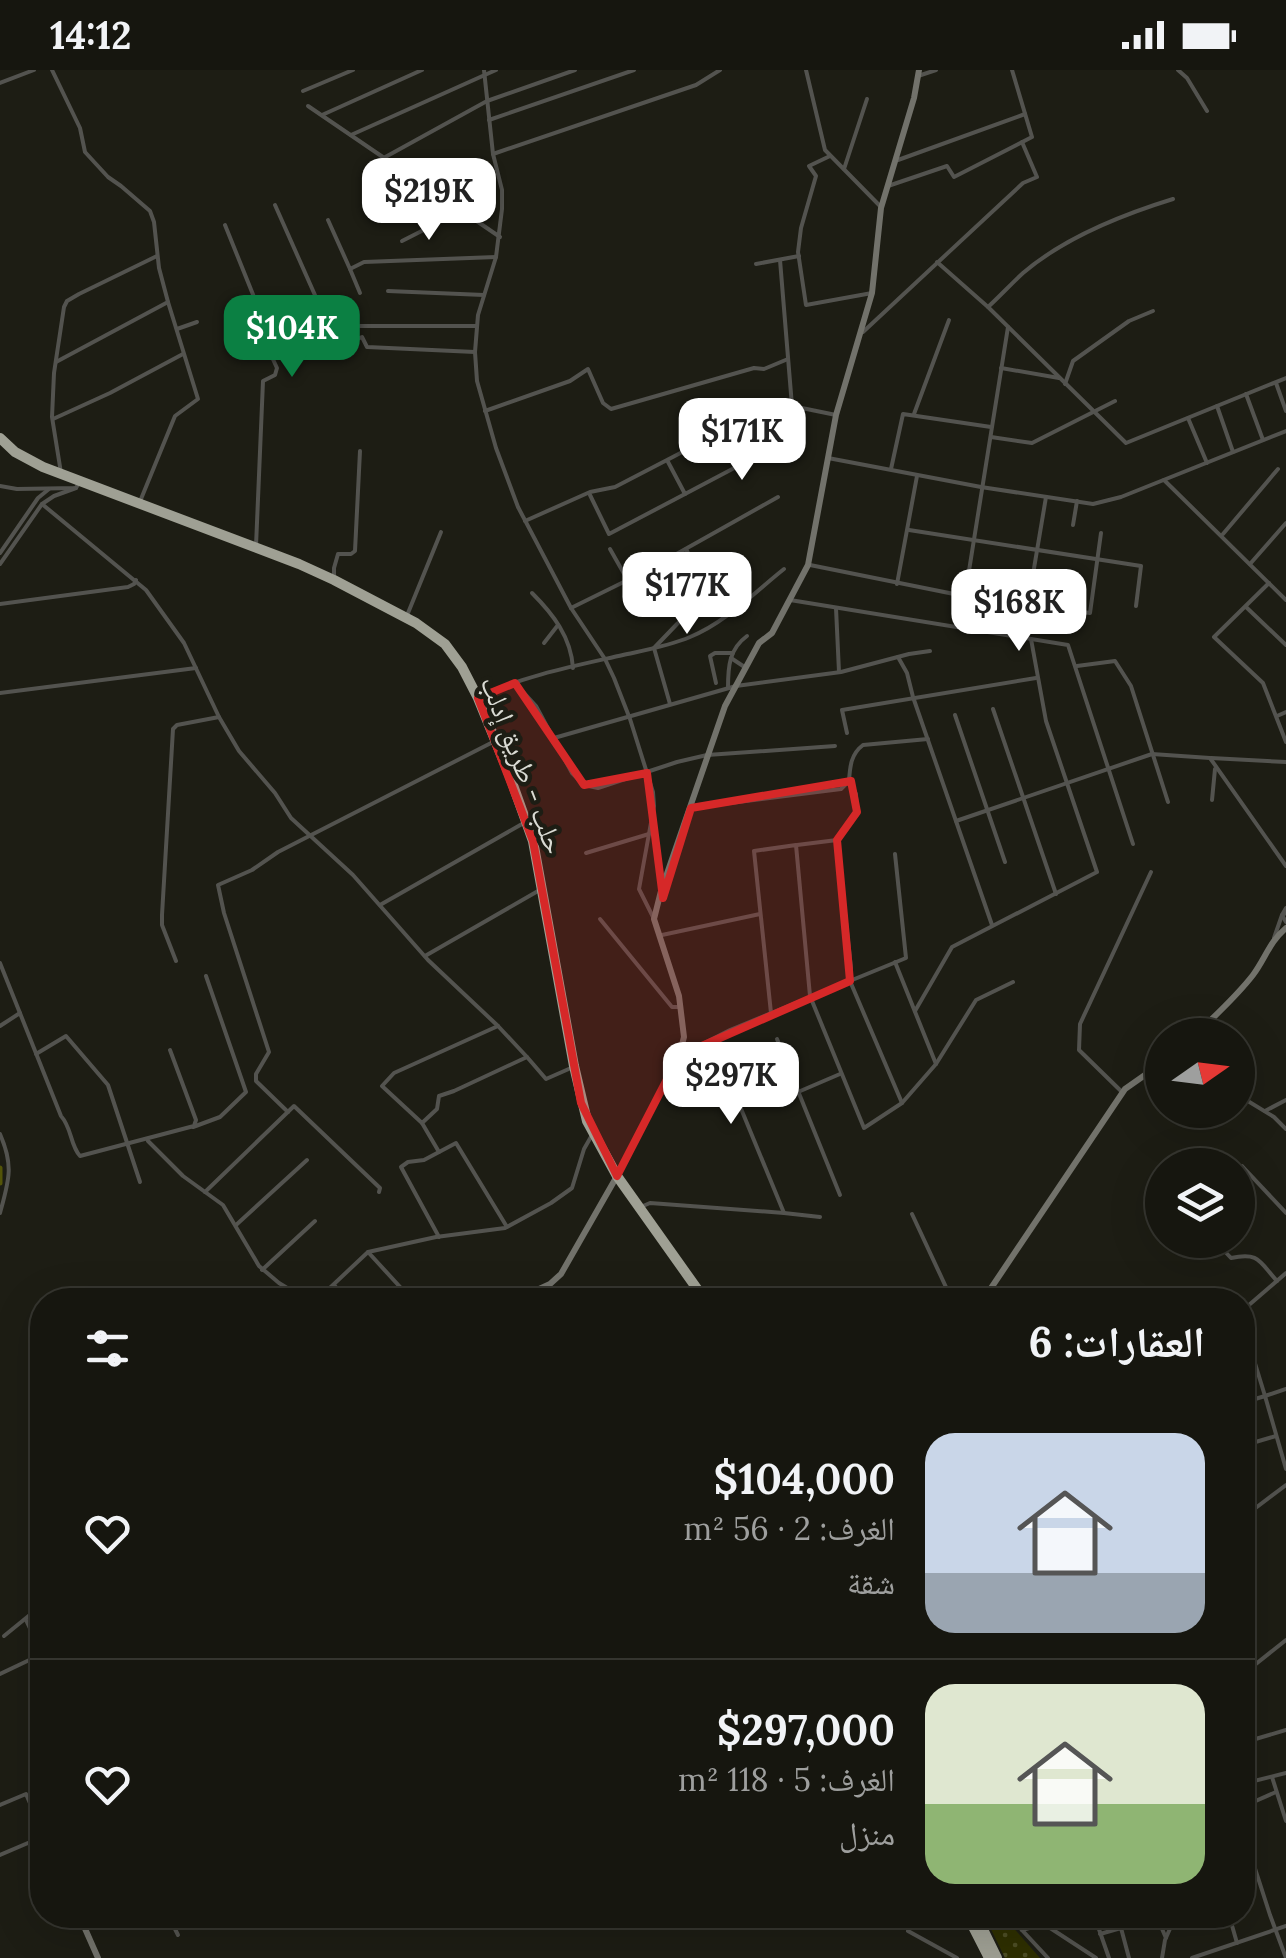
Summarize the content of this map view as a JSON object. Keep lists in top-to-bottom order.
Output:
{
  "streets": {
    "highway": ["حلب - طريق إدلب"]
  },
  "north": "right",
  "page": {
    "status": "14:12",
    "price": [
      "$219K",
      "$104K",
      "$171K",
      "$177K",
      "$168K",
      "$297K"
    ],
    "heading": "العقارات: 6",
    "list": [
      {
        "name": "$104,000",
        "note": "الغرف: 2 · 56 m² · شقة"
      },
      {
        "name": "$297,000",
        "note": "الغرف: 5 · 118 m² · منزل"
      }
    ]
  }
}
